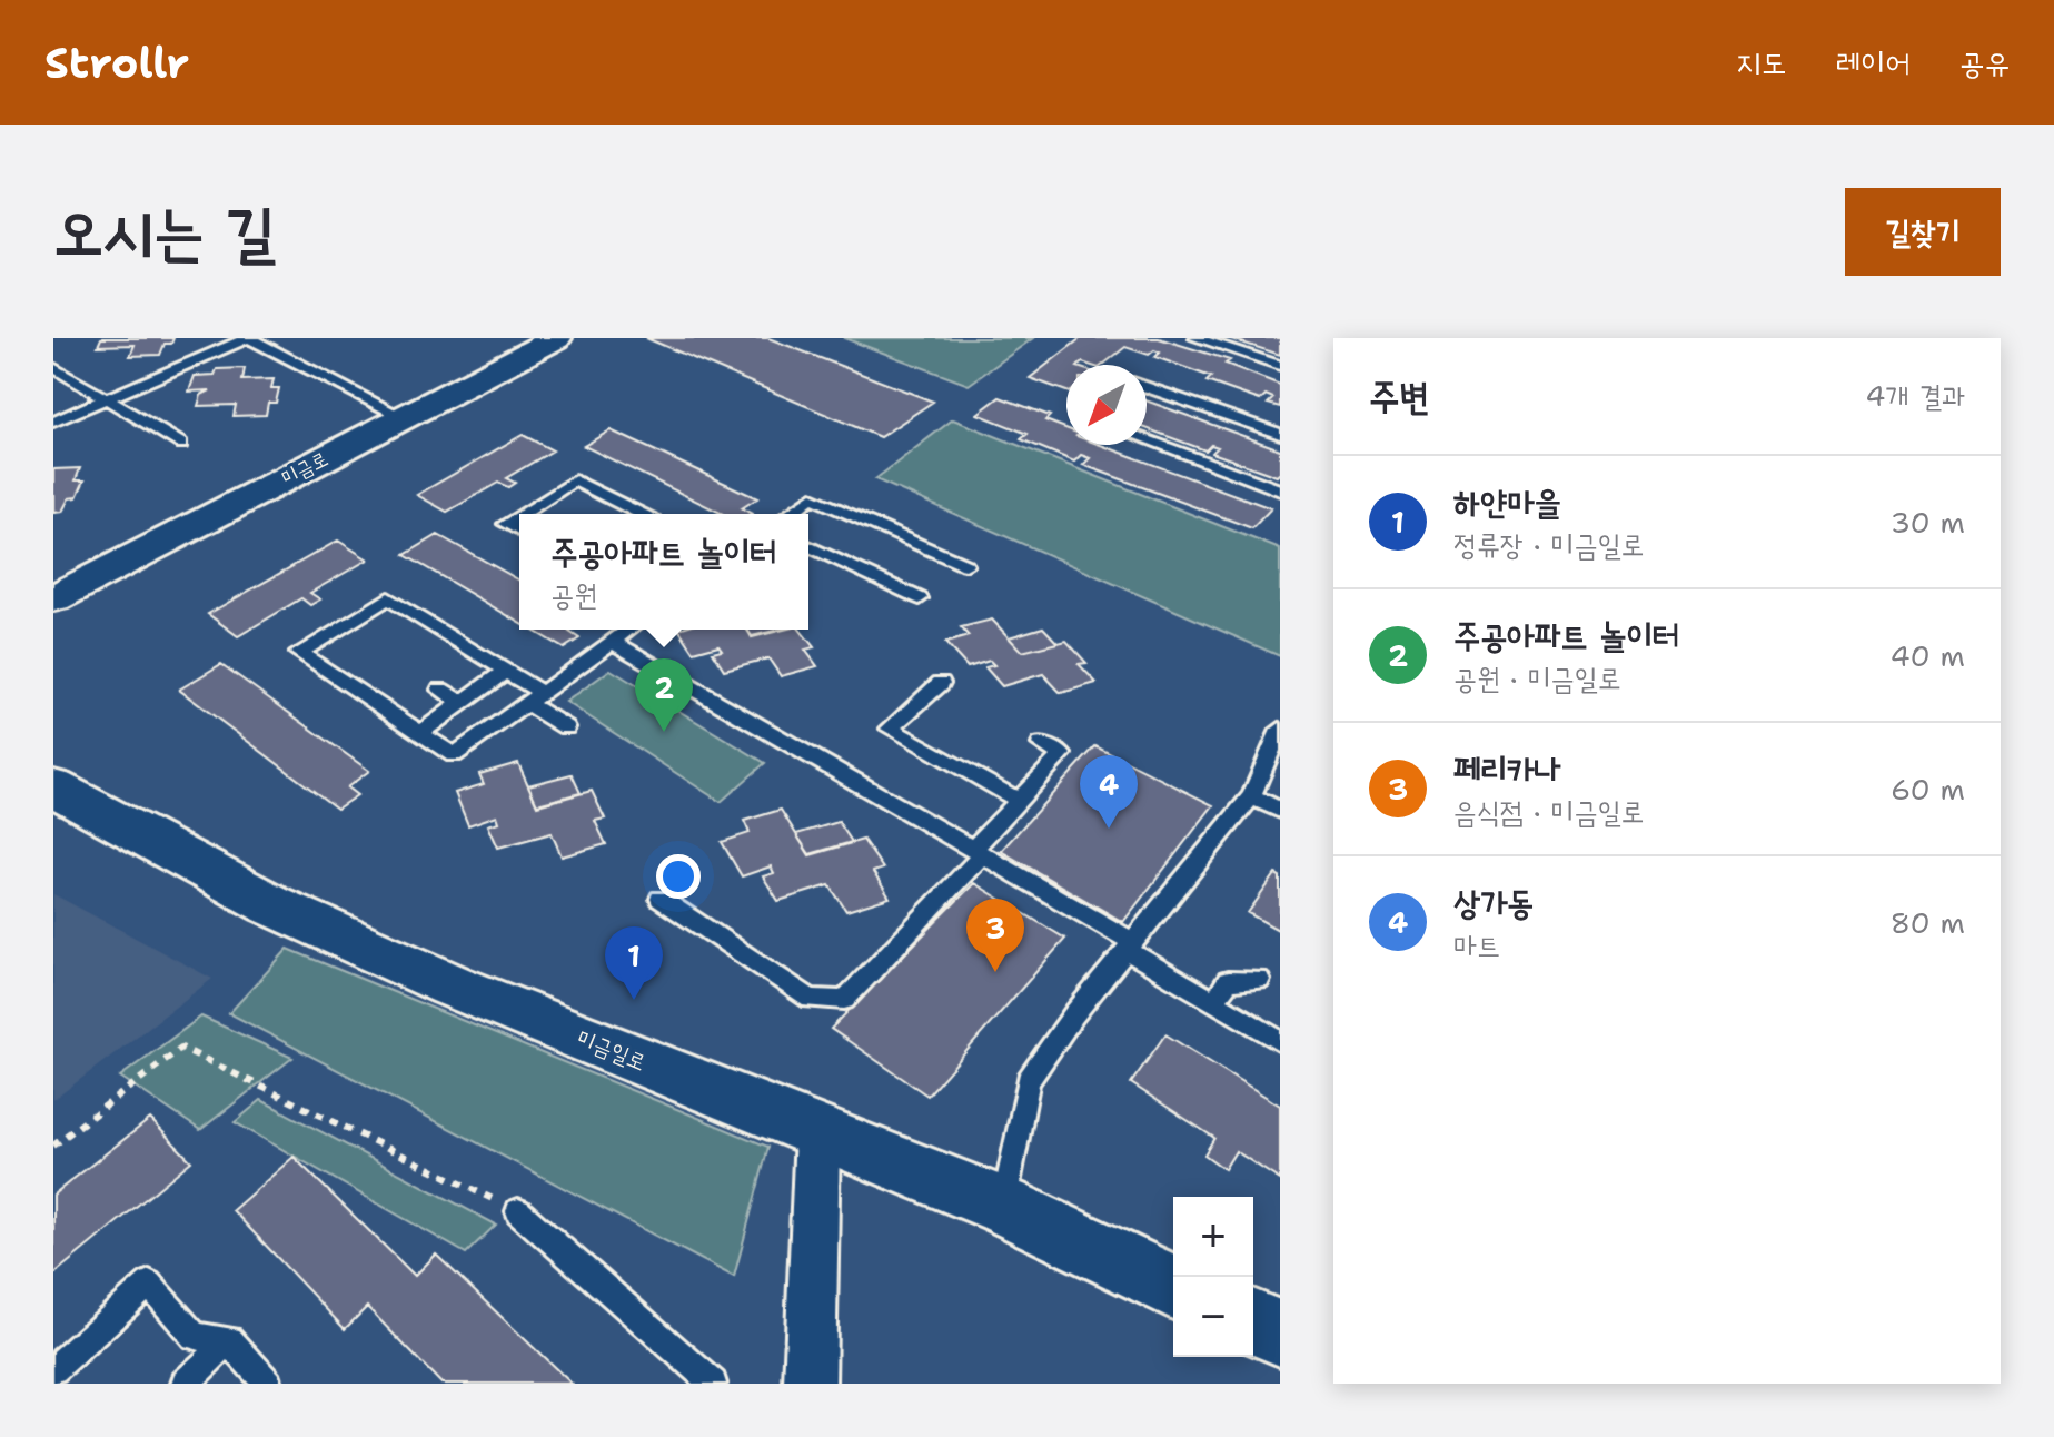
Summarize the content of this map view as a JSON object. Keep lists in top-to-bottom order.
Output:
{
  "streets": {
    "street": ["미금로", "미금일로"]
  },
  "north": "bottom left",
  "page": {
    "header": "Strollr",
    "nav": ["지도", "레이어", "공유"],
    "buttons": "길찾기",
    "title": "오시는 길",
    "heading": ["주변", "4개 결과"],
    "list": [
      {
        "mark": "1",
        "name": "하얀마을",
        "note": "정류장 · 미금일로",
        "value": "30 m"
      },
      {
        "mark": "2",
        "name": "주공아파트 놀이터",
        "note": "공원 · 미금일로",
        "value": "40 m"
      },
      {
        "mark": "3",
        "name": "페리카나",
        "note": "음식점 · 미금일로",
        "value": "60 m"
      },
      {
        "mark": "4",
        "name": "상가동",
        "note": "마트",
        "value": "80 m"
      }
    ],
    "popup": ["주공아파트 놀이터", "공원"],
    "pins": [
      "2",
      "4",
      "3",
      "1"
    ],
    "map_buttons": ["+", "−"]
  }
}
